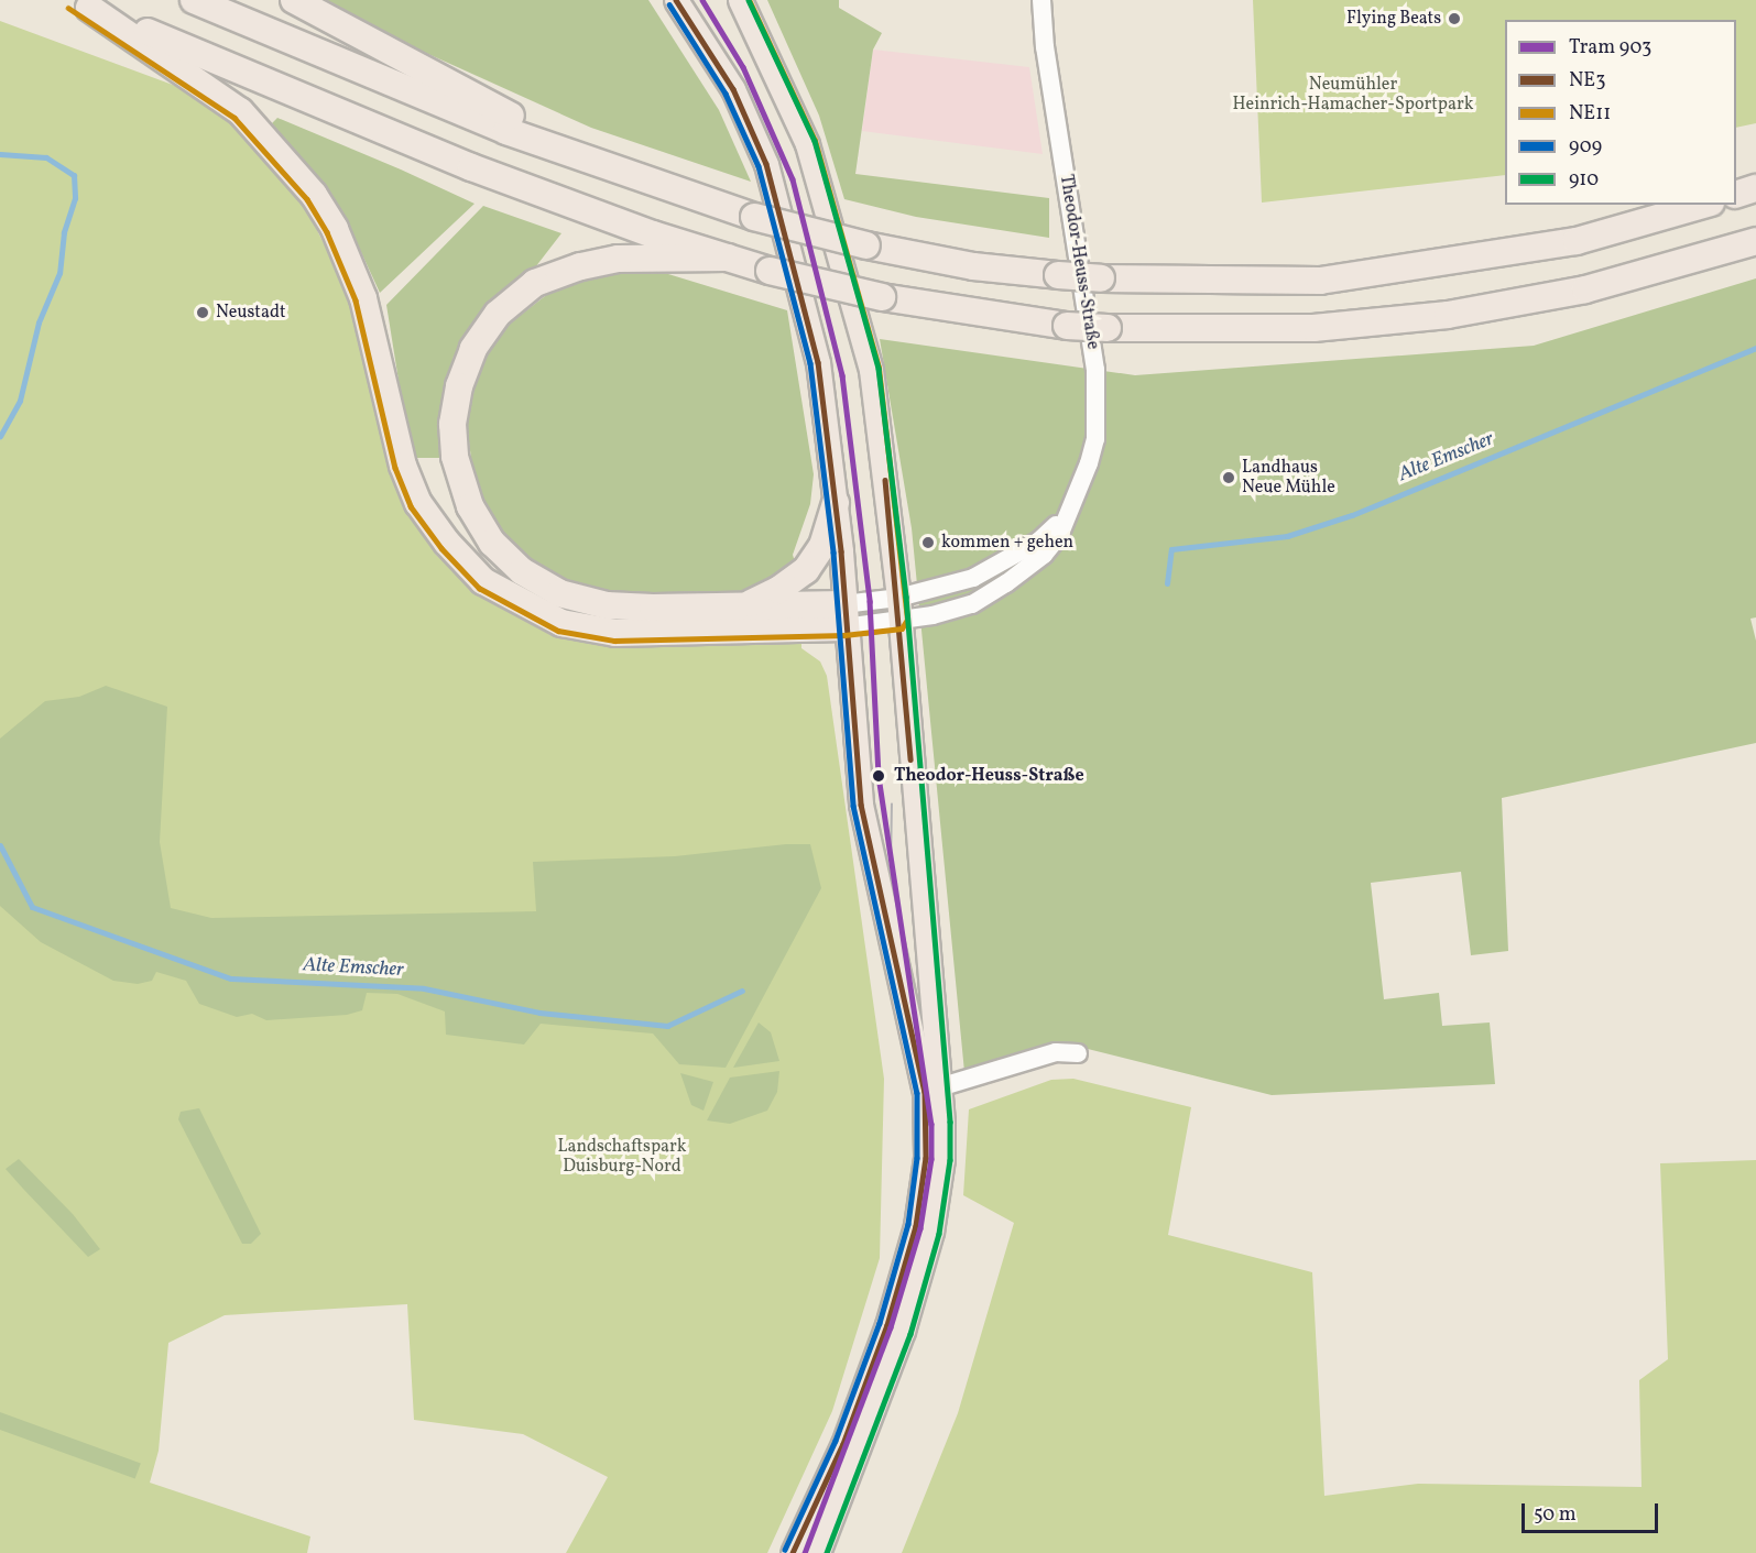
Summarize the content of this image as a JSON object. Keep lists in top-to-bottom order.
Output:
{
  "streets": {
    "street": ["Theodor-Heuss-Straße"]
  },
  "water": ["Alte Emscher"],
  "parks": ["Neumühler Heinrich-Hamacher-Sportpark", "Landschaftspark Duisburg-Nord"],
  "places": [
    "Flying Beats",
    "Neustadt",
    "Landhaus Neue Mühle",
    "kommen + gehen",
    "Theodor-Heuss-Straße"
  ],
  "lines": [
    "tram line 903",
    "transit line NE3",
    "transit line NE11",
    "transit line 910",
    "transit line 909"
  ],
  "legend": [
    "Tram 903",
    "NE3",
    "NE11",
    "909",
    "910"
  ],
  "scale_bar": "50 m"
}
